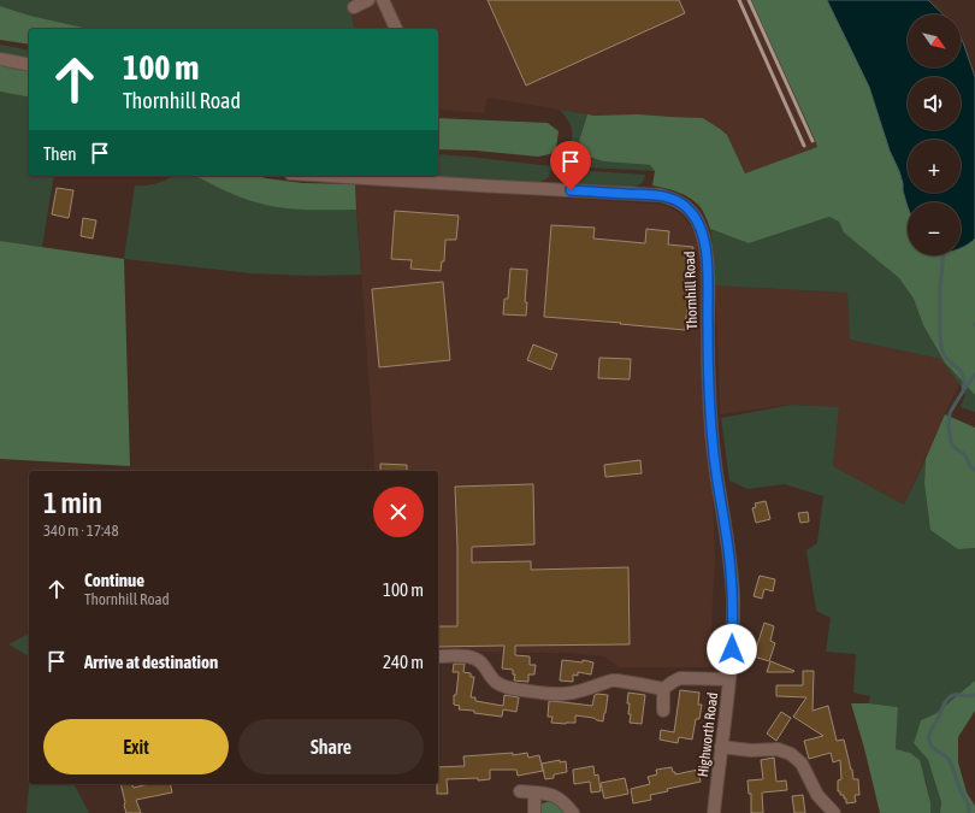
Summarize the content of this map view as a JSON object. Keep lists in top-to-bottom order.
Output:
{
  "streets": {
    "street": ["Thornhill Road", "Highworth Road"]
  },
  "crossings": [
    ["Thornhill Road", "Highworth Road"]
  ],
  "north": "bottom right",
  "page": {
    "map_buttons": ["+", "−"],
    "turn": ["100 m", "Thornhill Road"],
    "then": "Then",
    "heading": ["1 min", "340 m · 17:48"],
    "list": [
      {
        "name": "Continue",
        "note": "Thornhill Road",
        "value": "100 m"
      },
      {
        "name": "Arrive at destination",
        "value": "240 m"
      }
    ],
    "buttons": ["Exit", "Share"]
  }
}
